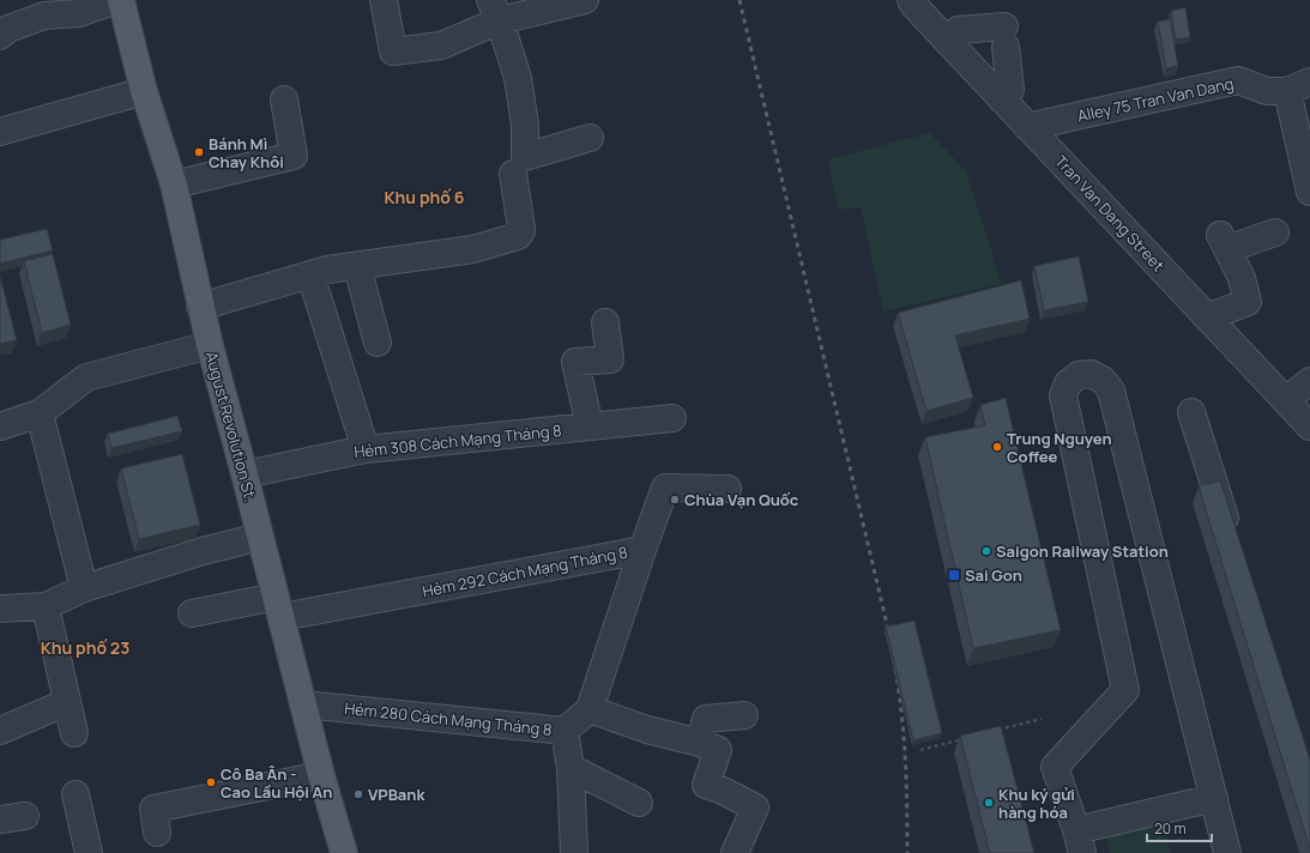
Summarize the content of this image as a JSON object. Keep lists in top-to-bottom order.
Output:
{
  "streets": {
    "main road": ["August Revolution St."],
    "street": [
      "Alley 75 Tran Van Dang",
      "Tran Van Dang Street",
      "Hẻm 308 Cách Mạng Tháng 8",
      "Hẻm 292 Cách Mạng Tháng 8",
      "Hẻm 280 Cách Mạng Tháng 8"
    ]
  },
  "crossings": [
    ["Alley 75 Tran Van Dang", "Tran Van Dang Street"],
    ["August Revolution St.", "Hẻm 308 Cách Mạng Tháng 8"],
    ["August Revolution St.", "Hẻm 292 Cách Mạng Tháng 8"],
    ["August Revolution St.", "Hẻm 280 Cách Mạng Tháng 8"]
  ],
  "districts": ["Khu phố 6", "Khu phố 23"],
  "places": {
    "other": [
      "Bánh Mì Chay Khôi",
      "Trung Nguyen Coffee",
      "Chùa Vạn Quốc",
      "Saigon Railway Station",
      "Cô Ba Ân - Cao Lầu Hội An",
      "VPBank",
      "Khu ký gửi hàng hóa"
    ],
    "transit": ["Sai Gon"]
  },
  "scale_bar": "20 m"
}
